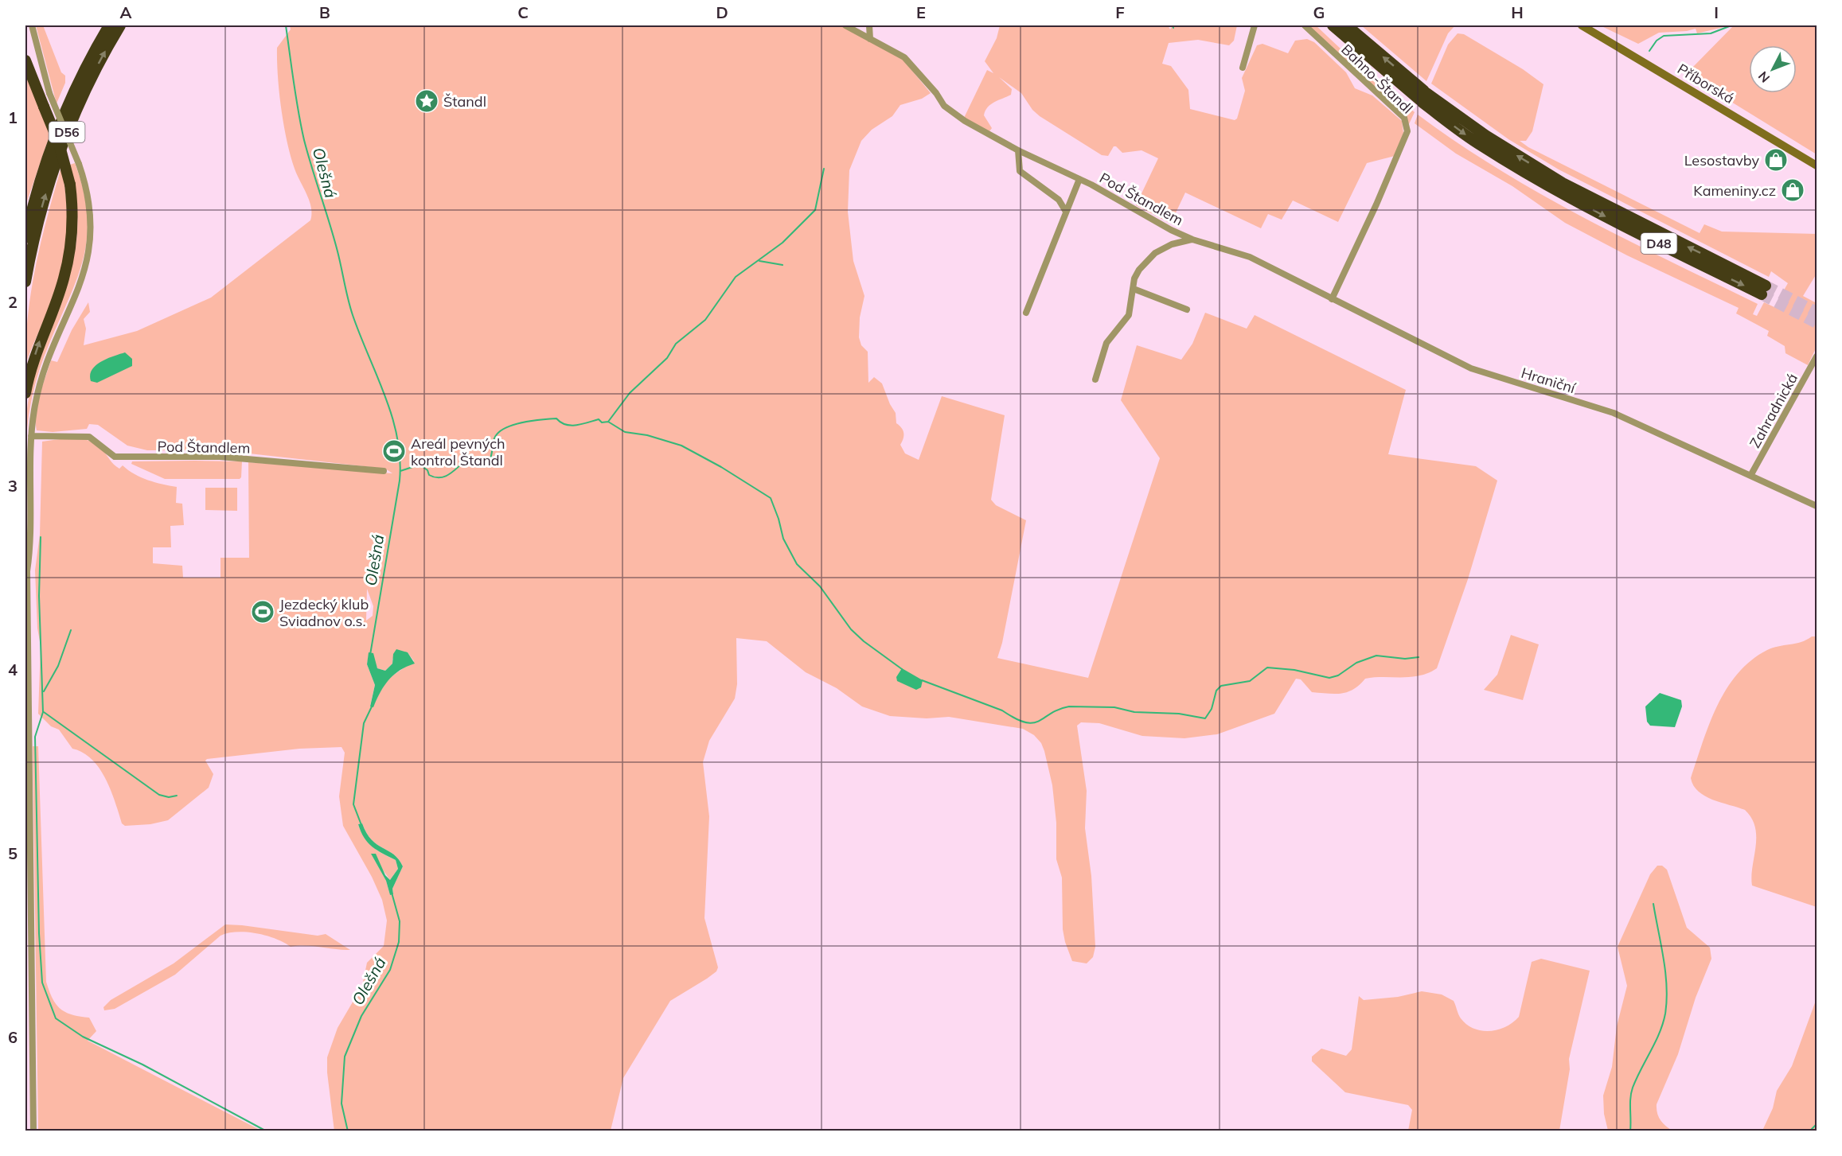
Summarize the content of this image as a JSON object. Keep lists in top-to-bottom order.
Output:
{
  "streets": {
    "highway": ["D56", "D48"],
    "main road": ["Příborská"],
    "street": [
      "Bahno-Štandl",
      "Pod Štandlem",
      "Hraniční",
      "Zahradnická"
    ]
  },
  "crossings": [
    ["Bahno-Štandl", "Hraniční"],
    ["Pod Štandlem", "Hraniční"],
    ["Hraniční", "Zahradnická"]
  ],
  "water": ["Olešná"],
  "places": {
    "place": ["Štandl"],
    "shop": ["Lesostavby", "Kameniny.cz"],
    "sports": ["Areál pevných kontrol Štandl", "Jezdecký klub Sviadnov o.s."]
  },
  "north": "bottom left",
  "grid": {
    "columns": [
      "A",
      "B",
      "C",
      "D",
      "E",
      "F",
      "G",
      "H",
      "I"
    ],
    "rows": [
      "1",
      "2",
      "3",
      "4",
      "5",
      "6"
    ]
  }
}
